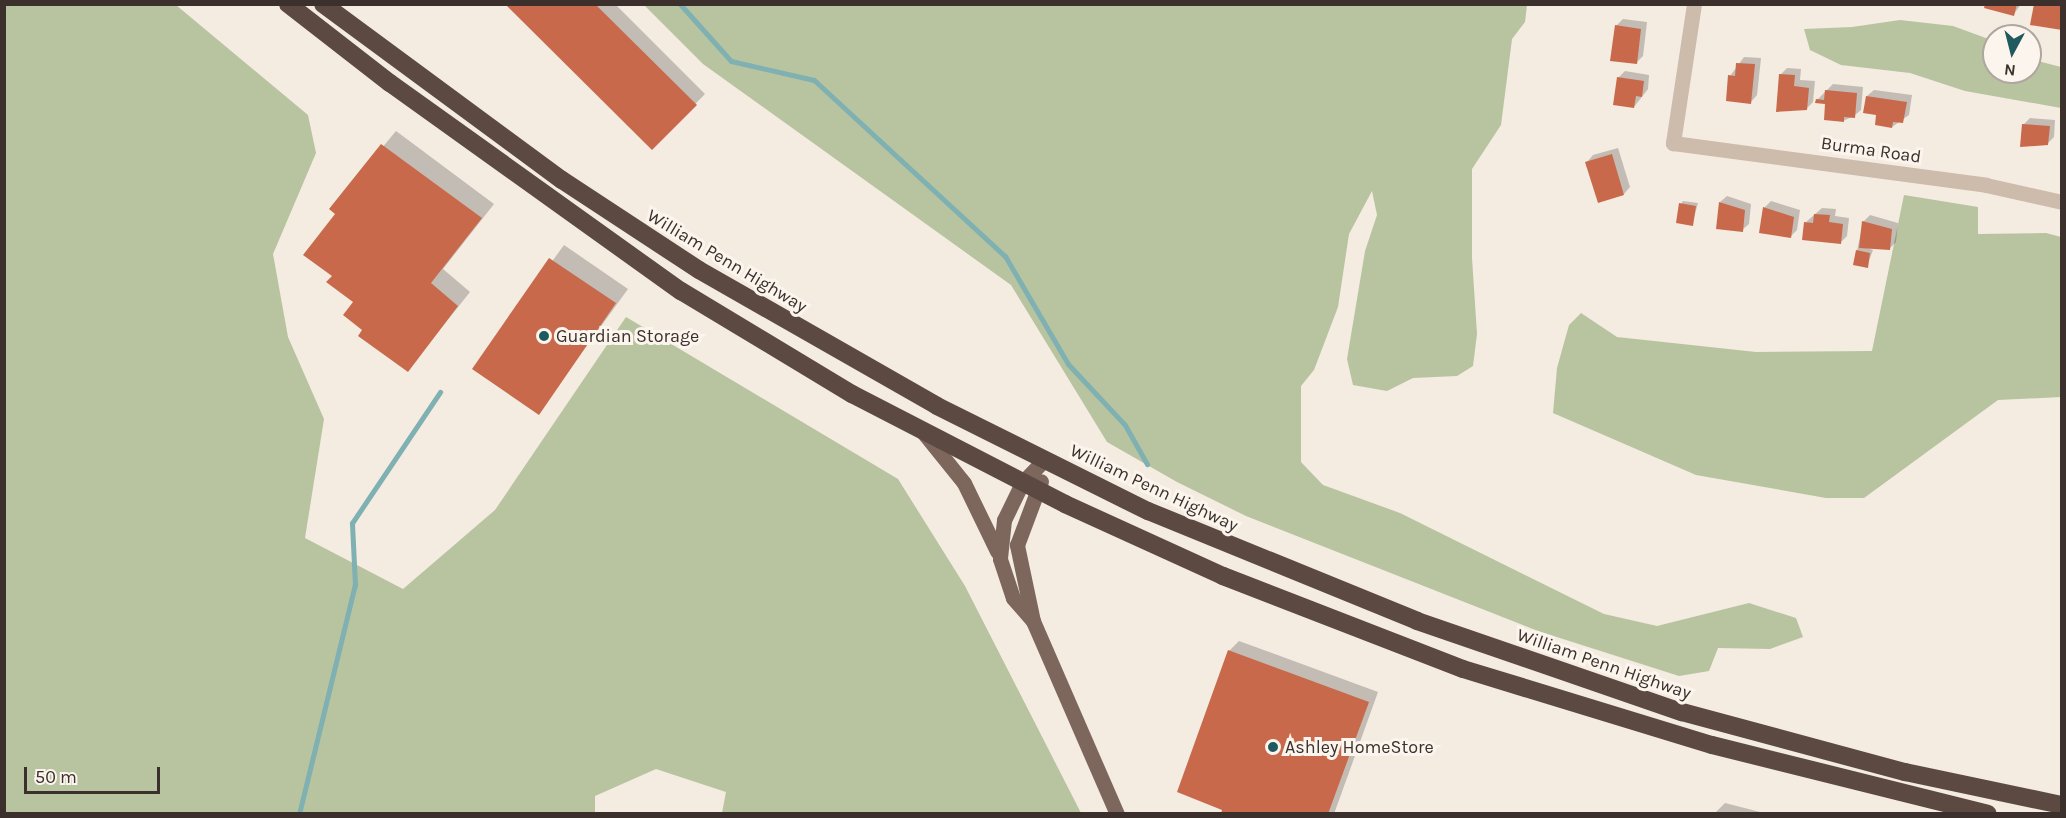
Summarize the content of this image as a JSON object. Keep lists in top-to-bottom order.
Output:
{
  "streets": {
    "highway": ["William Penn Highway"],
    "street": ["Burma Road"]
  },
  "places": ["Guardian Storage", "Ashley HomeStore"],
  "scale_bar": "50 m",
  "north": "bottom"
}
